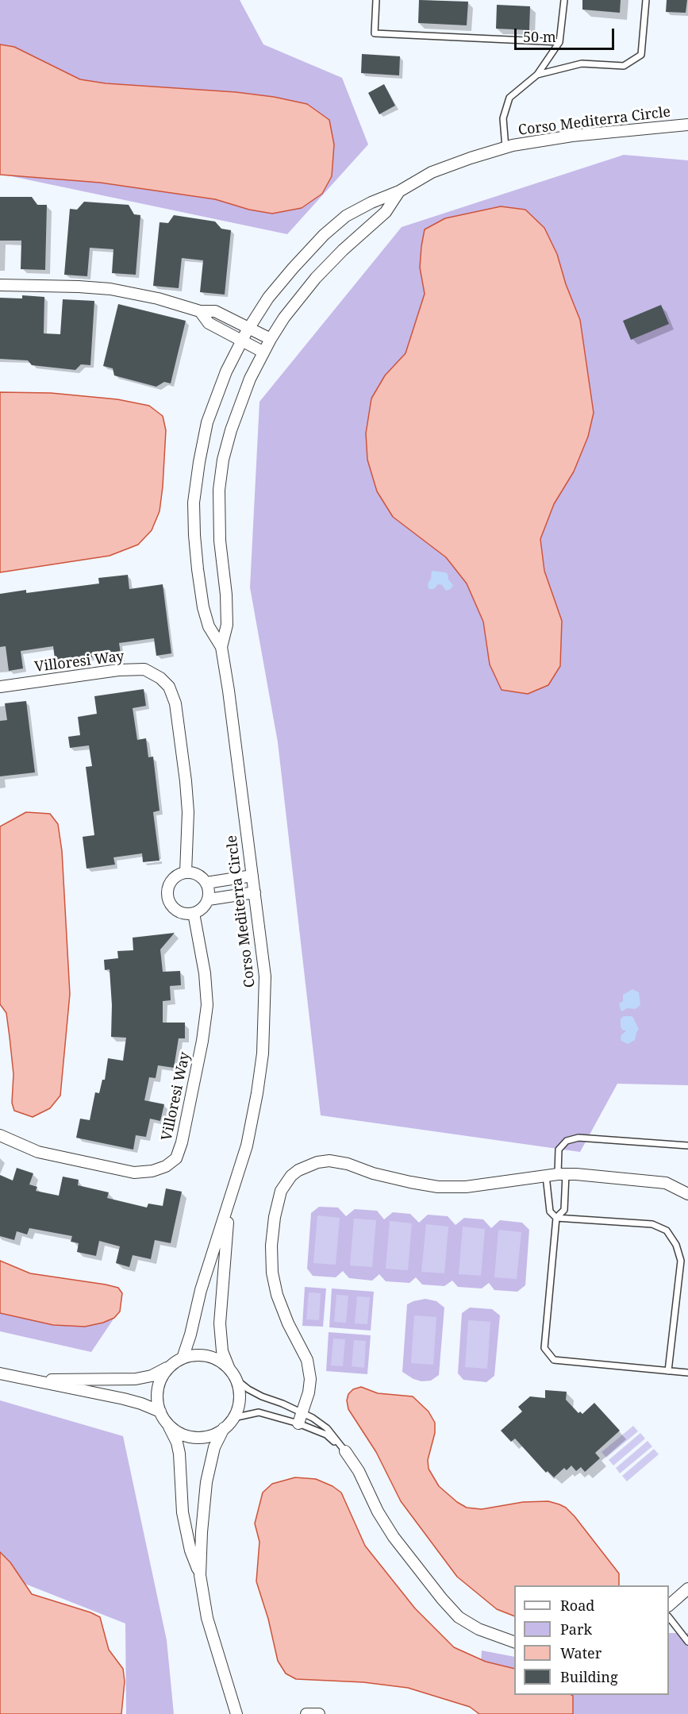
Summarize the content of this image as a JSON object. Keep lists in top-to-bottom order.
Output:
{
  "streets": {
    "street": ["Corso Mediterra Circle", "Villoresi Way"]
  },
  "legend": [
    "Road",
    "Park",
    "Water",
    "Building"
  ],
  "scale_bar": "50 m"
}
